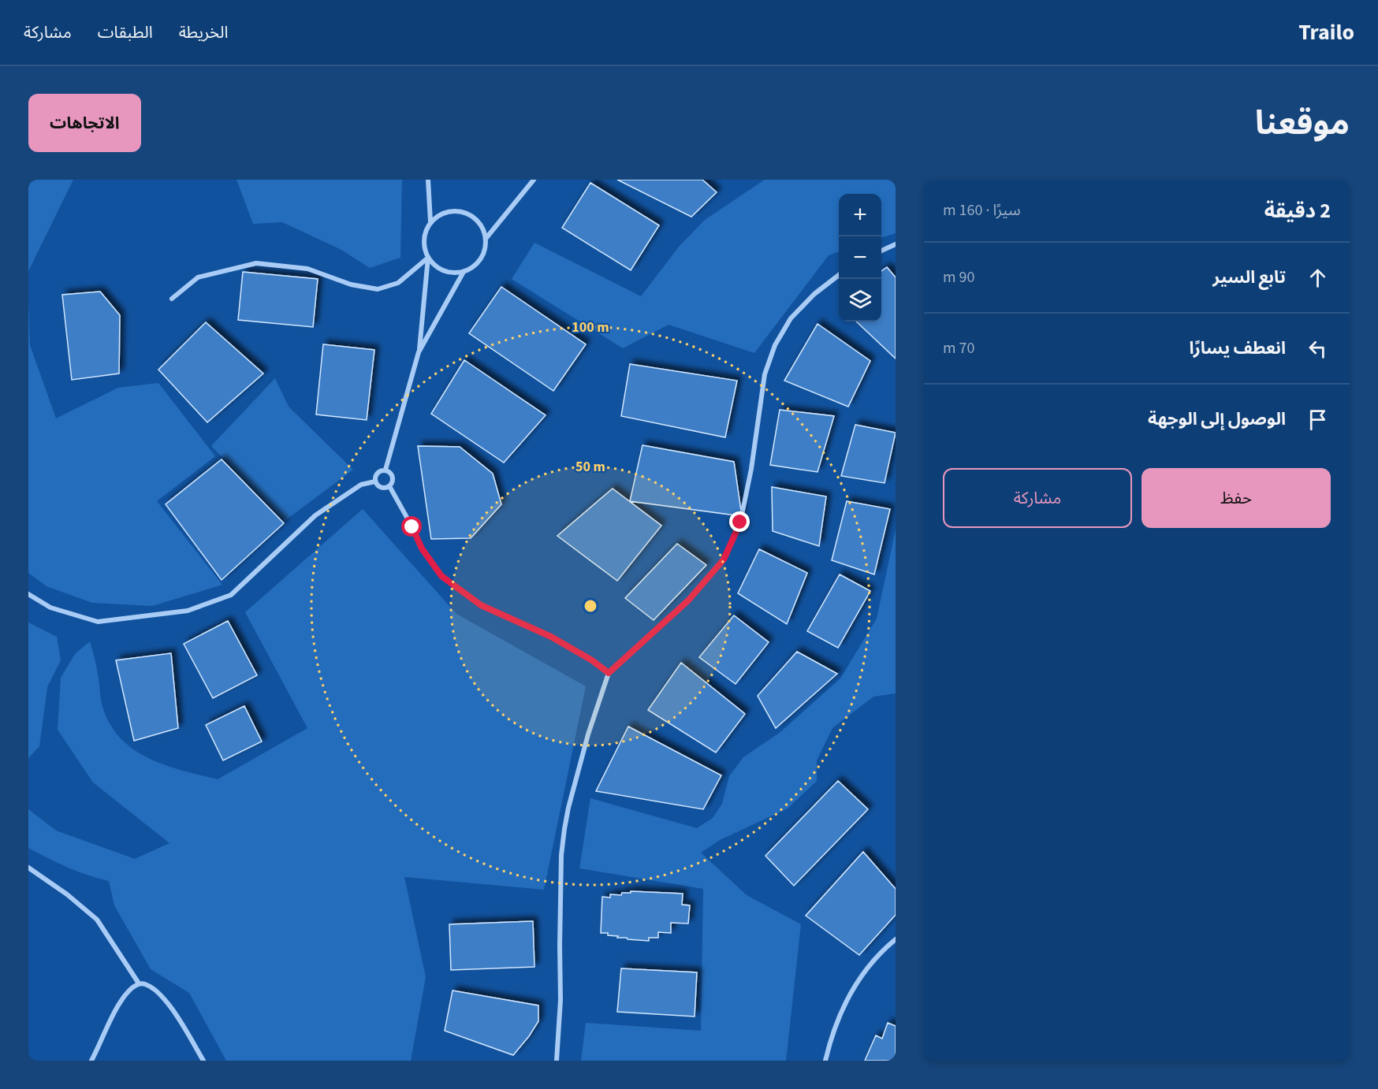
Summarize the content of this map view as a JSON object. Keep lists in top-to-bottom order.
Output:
{
  "page": {
    "header": "Trailo",
    "nav": ["الخريطة", "الطبقات", "مشاركة"],
    "title": "موقعنا",
    "buttons": [
      "الاتجاهات",
      ["حفظ", "مشاركة"]
    ],
    "heading": ["2 دقيقة", "سيرًا · 160 m"],
    "map_buttons": ["+", "−"],
    "list": [
      ["تابع السير", "90 m"],
      ["انعطف يسارًا", "70 m"],
      "الوصول إلى الوجهة"
    ]
  },
  "rings": ["100 m", "50 m"]
}
